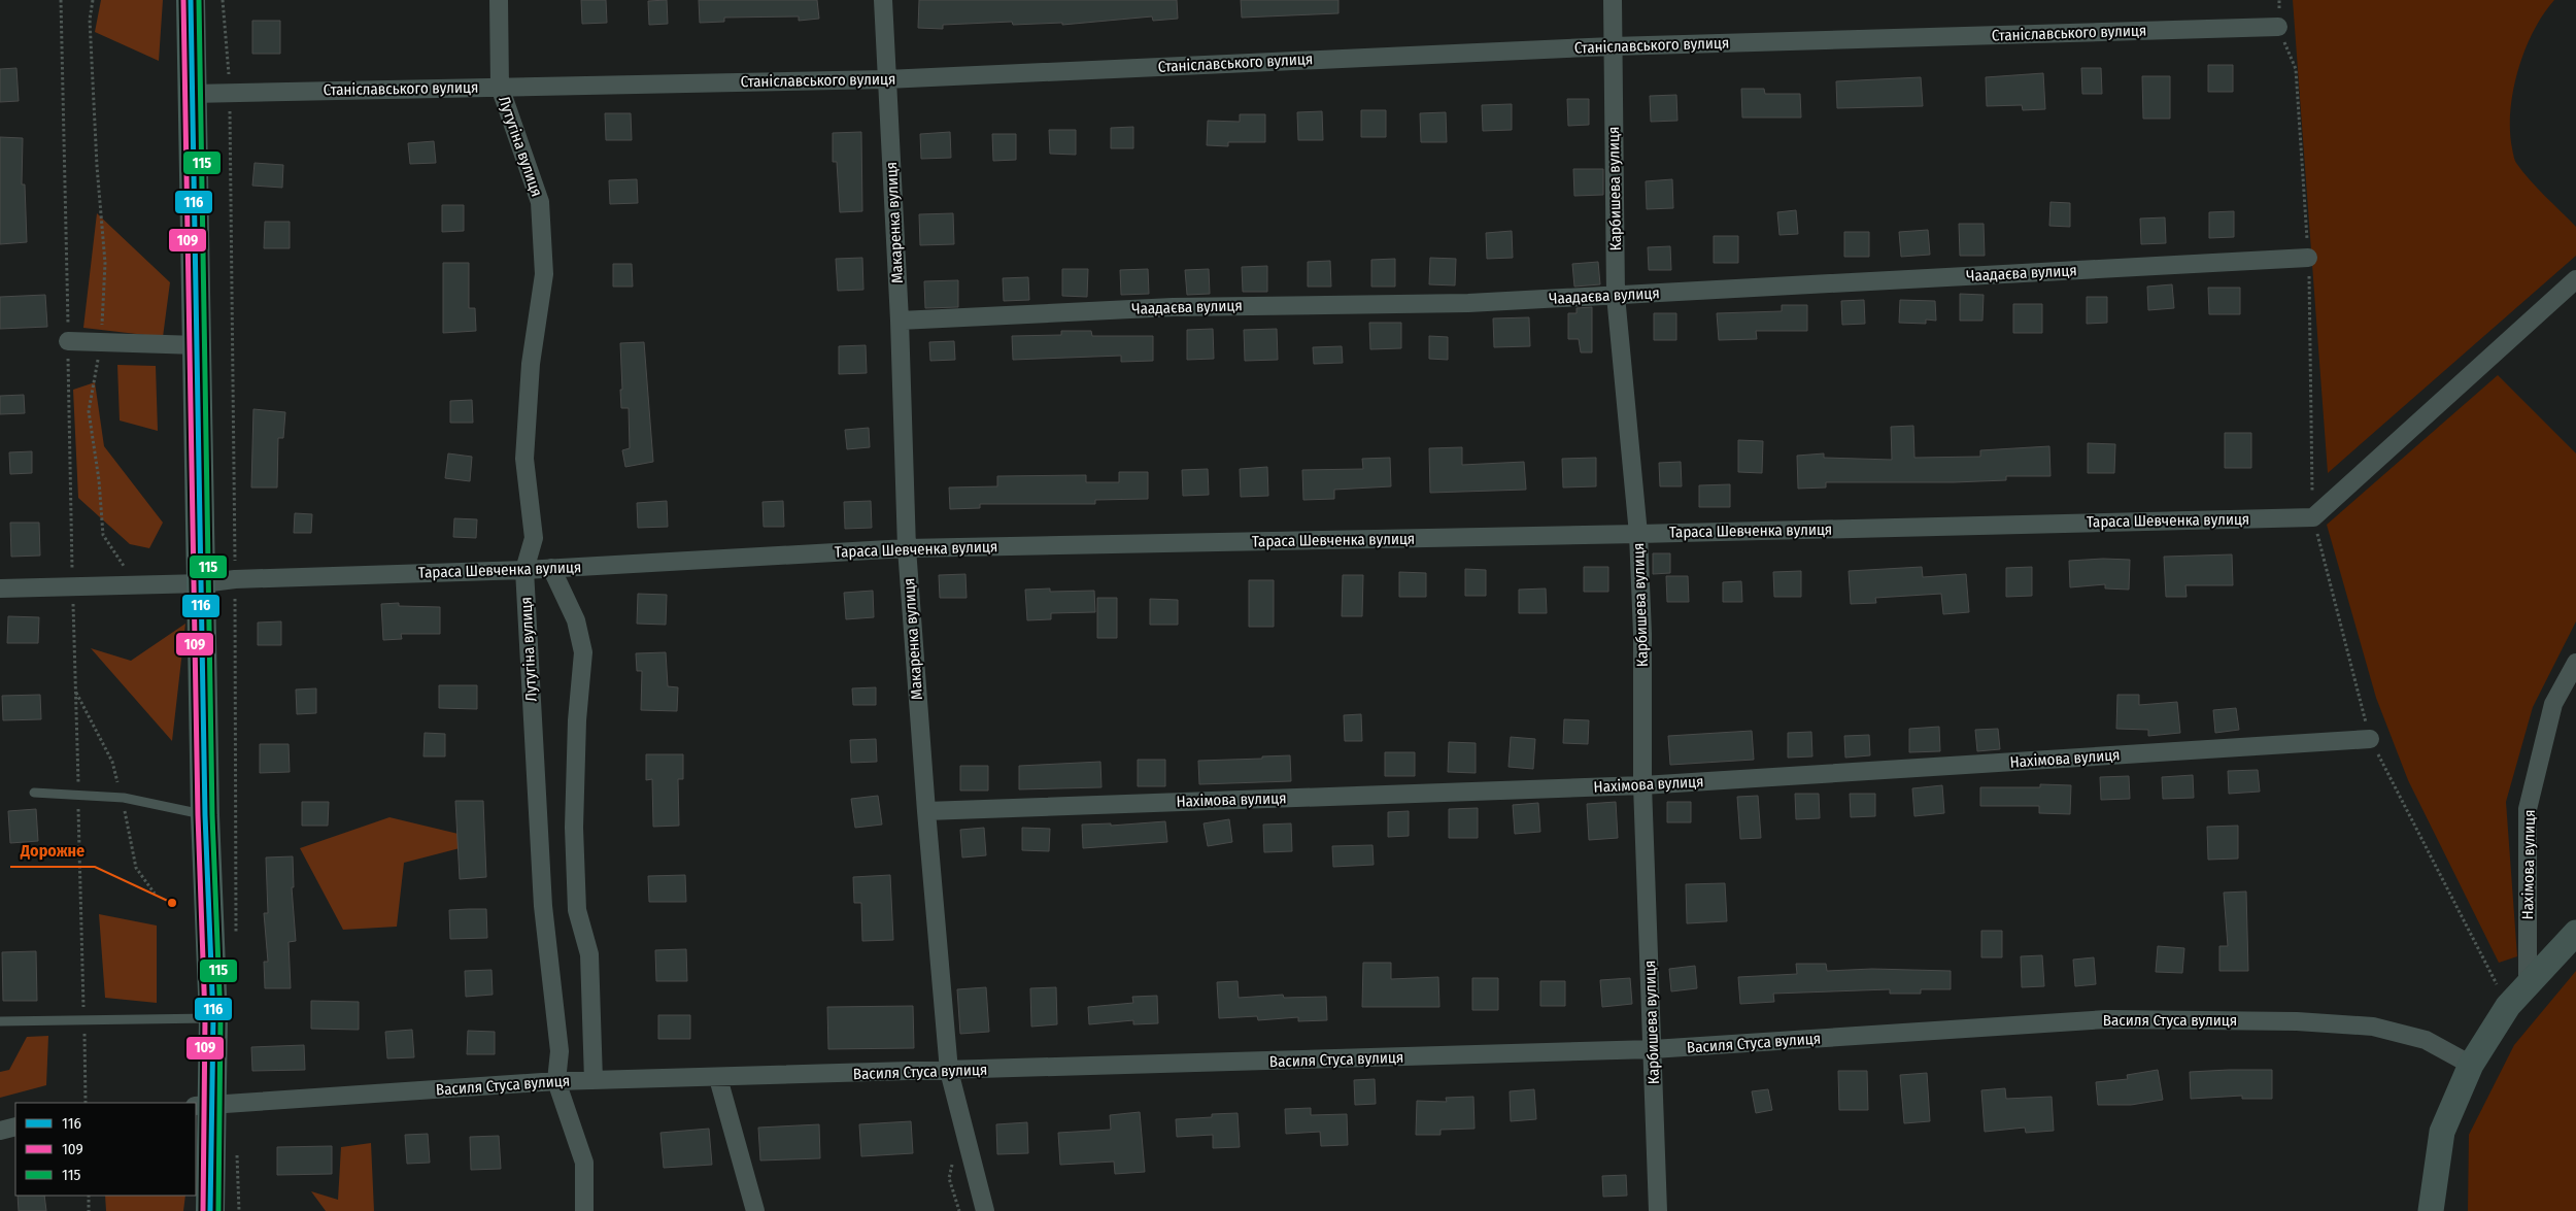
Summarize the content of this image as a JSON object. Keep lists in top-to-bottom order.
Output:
{
  "streets": {
    "street": [
      "Станіславського вулиця",
      "Лутугіна вулиця",
      "Карбишева вулиця",
      "Макаренка вулиця",
      "Чаадаєва вулиця",
      "Тараса Шевченка вулиця",
      "Нахімова вулиця",
      "Василя Стуса вулиця"
    ]
  },
  "crossings": [
    ["Станіславського вулиця", "Лутугіна вулиця"],
    ["Станіславського вулиця", "Карбишева вулиця"],
    ["Станіславського вулиця", "Макаренка вулиця"],
    ["Лутугіна вулиця", "Тараса Шевченка вулиця"],
    ["Лутугіна вулиця", "Василя Стуса вулиця"],
    ["Карбишева вулиця", "Чаадаєва вулиця"],
    ["Карбишева вулиця", "Тараса Шевченка вулиця"],
    ["Карбишева вулиця", "Нахімова вулиця"],
    ["Карбишева вулиця", "Василя Стуса вулиця"],
    ["Макаренка вулиця", "Чаадаєва вулиця"],
    ["Макаренка вулиця", "Тараса Шевченка вулиця"],
    ["Макаренка вулиця", "Нахімова вулиця"],
    ["Макаренка вулиця", "Василя Стуса вулиця"]
  ],
  "places": ["Дорожне"],
  "lines": ["transit line 116", "transit line 109", "transit line 115"],
  "legend": ["116", "109", "115"]
}
